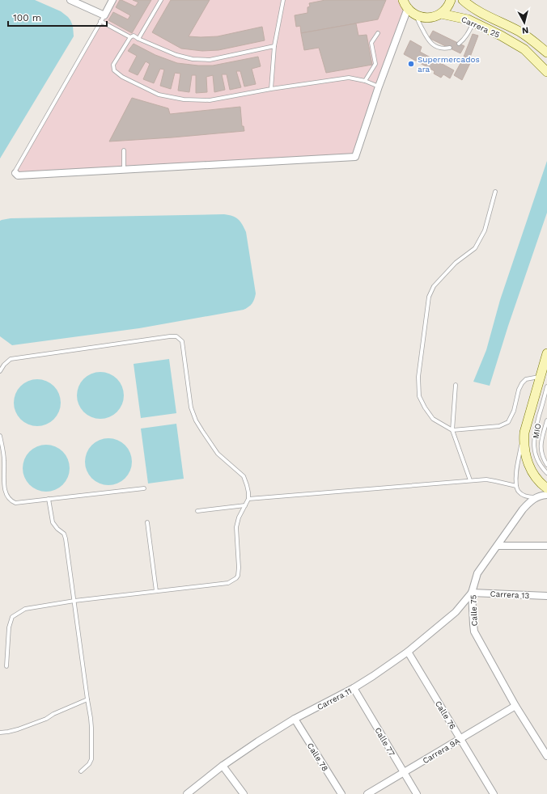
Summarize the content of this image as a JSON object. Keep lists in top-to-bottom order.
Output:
{
  "streets": {
    "main road": ["Carrera 25"],
    "street": [
      "Carrera 13",
      "Calle 75",
      "Carrera 11",
      "Calle 76",
      "Calle 77",
      "Carrera 9A",
      "Calle 78"
    ],
    "lane": ["MIO"]
  },
  "crossings": [
    ["Carrera 13", "Calle 75"],
    ["Carrera 13", "Carrera 11"],
    ["Calle 75", "Carrera 11"],
    ["Calle 75", "Carrera 9A"],
    ["Carrera 11", "Calle 76"],
    ["Carrera 11", "Calle 77"],
    ["Carrera 11", "Calle 78"],
    ["Calle 76", "Carrera 9A"],
    ["Calle 77", "Carrera 9A"]
  ],
  "places": ["Supermercados ara"],
  "scale_bar": "100 m",
  "north": "bottom"
}
